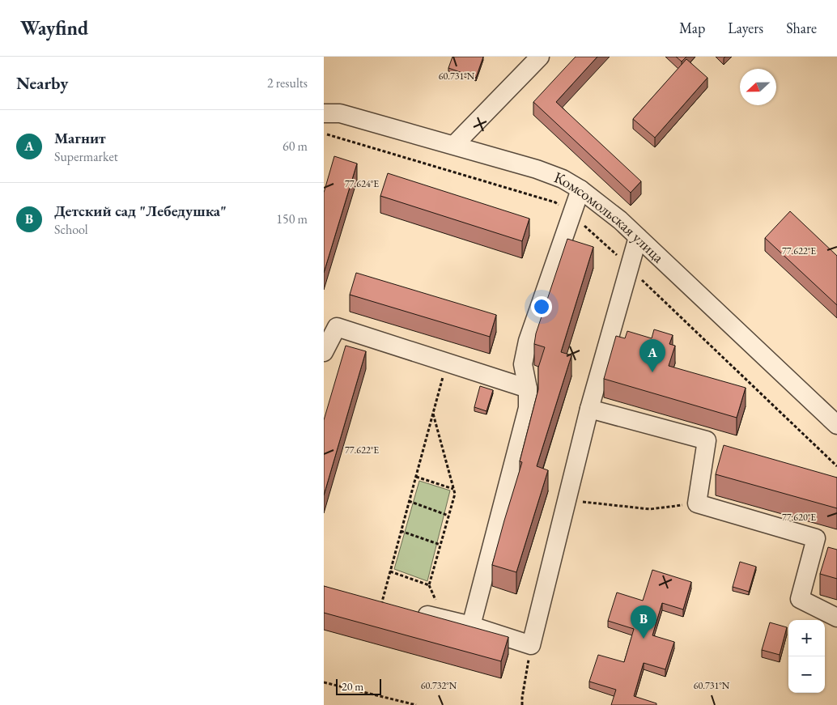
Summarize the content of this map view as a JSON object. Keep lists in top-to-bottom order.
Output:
{
  "streets": {
    "street": ["Комсомольская улица"]
  },
  "scale_bar": "20 m",
  "north": "left",
  "page": {
    "header": "Wayfind",
    "nav": ["Map", "Layers", "Share"],
    "heading": ["Nearby", "2 results"],
    "list": [
      {
        "mark": "A",
        "name": "Магнит",
        "note": "Supermarket",
        "value": "60 m"
      },
      {
        "mark": "B",
        "name": "Детский сад \"Лебедушка\"",
        "note": "School",
        "value": "150 m"
      }
    ],
    "pins": ["A", "B"],
    "map_buttons": ["+", "−"],
    "scale": "20 m"
  },
  "coordinates": [
    "60.731°N",
    "77.624°E",
    "77.622°E",
    "77.620°E",
    "60.732°N"
  ]
}
